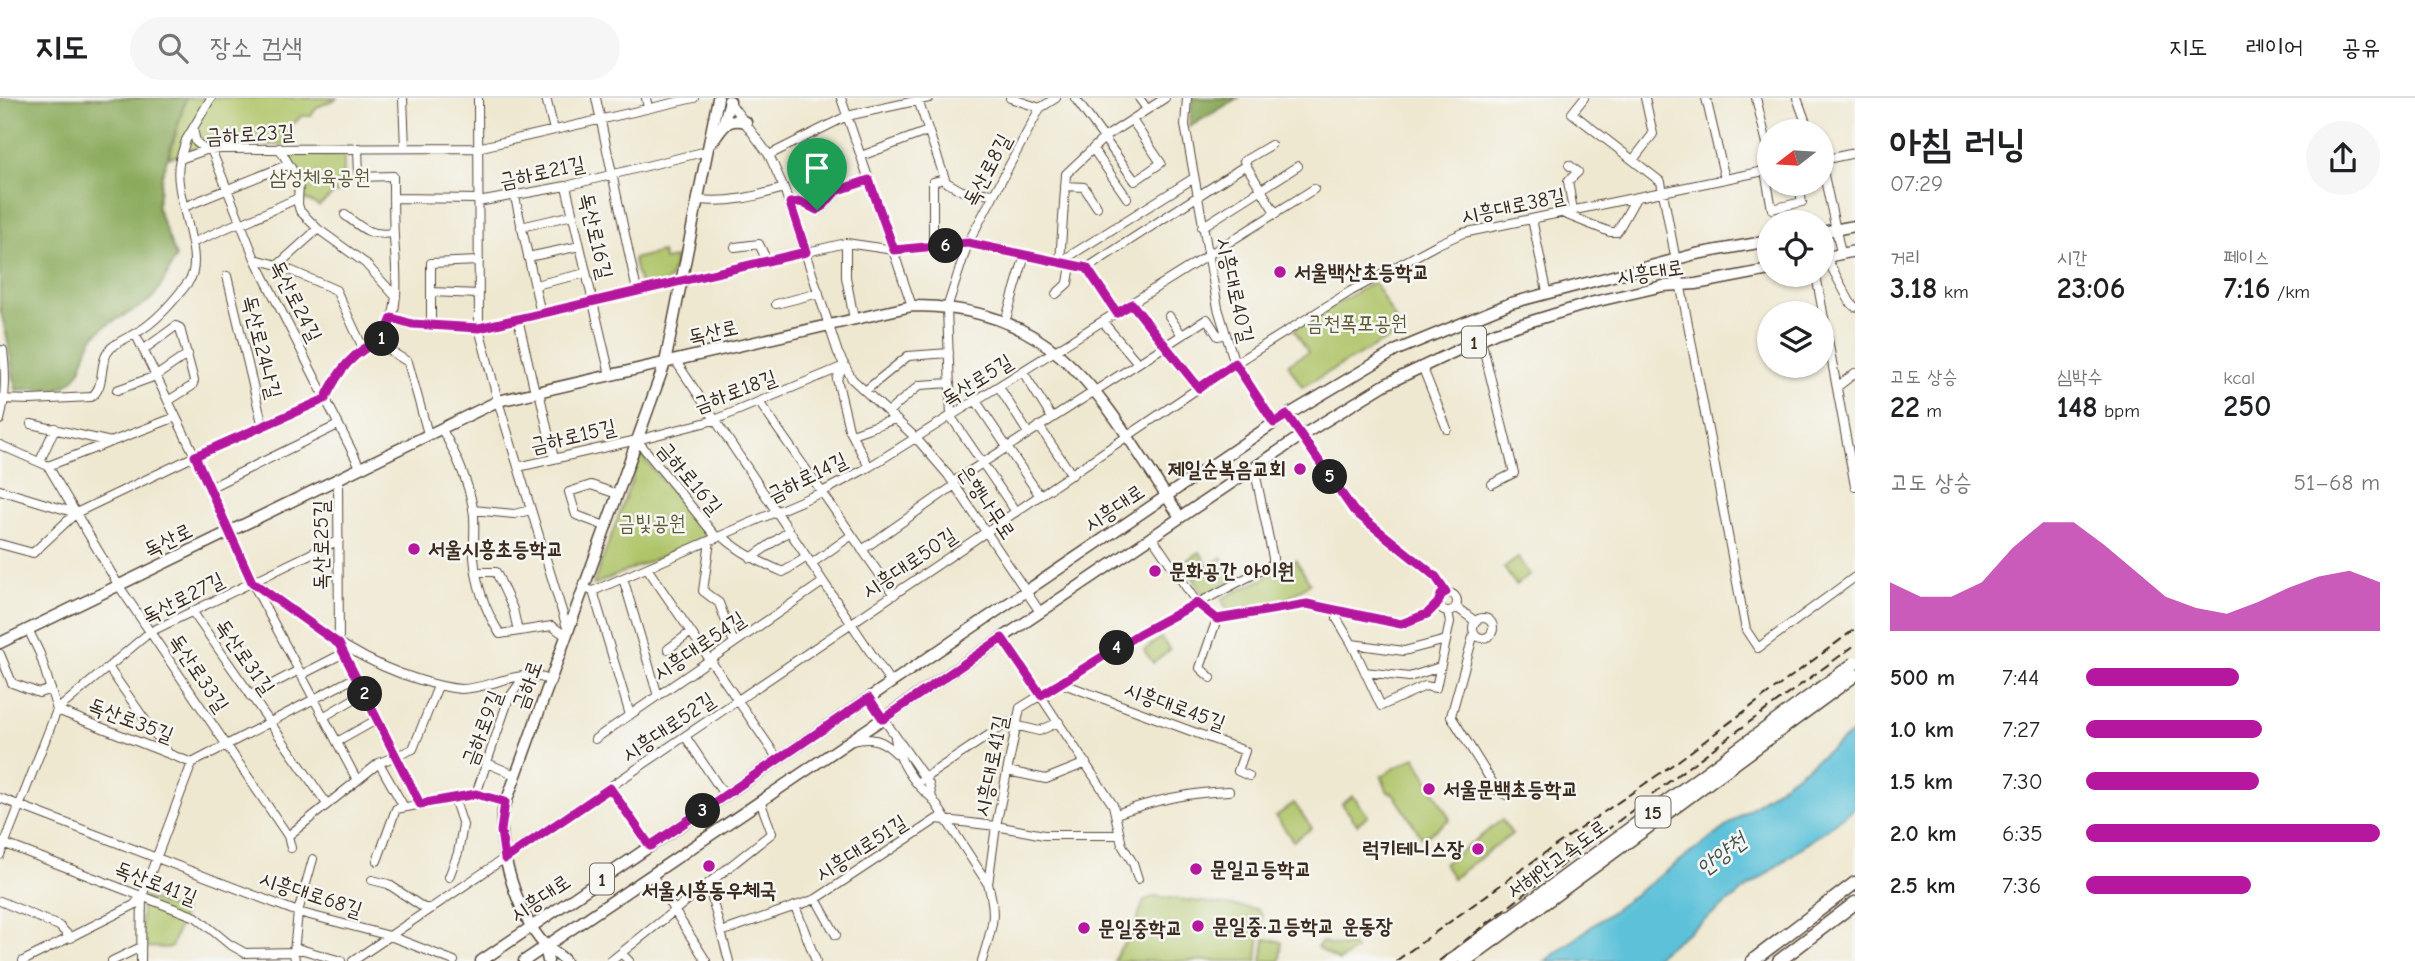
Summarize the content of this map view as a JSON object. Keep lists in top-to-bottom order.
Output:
{
  "streets": {
    "highway": ["15", "서해안고속도로"],
    "main road": [
      "시흥대로",
      "독산로",
      "1",
      "금하로"
    ],
    "street": [
      "금하로23길",
      "독산로8길",
      "금하로21길",
      "시흥대로38길",
      "독산로16길",
      "시흥대로40길",
      "독산로24길",
      "독산로24나길",
      "독산로5길",
      "금하로18길",
      "금하로15길",
      "금하로14길",
      "금하로16길",
      "은행나무로",
      "독산로25길",
      "시흥대로50길",
      "독산로27길",
      "시흥대로54길",
      "독산로31길",
      "독산로33길",
      "시흥대로45길",
      "독산로35길",
      "시흥대로52길",
      "금하로9길",
      "시흥대로41길",
      "시흥대로51길",
      "독산로41길",
      "시흥대로68길"
    ]
  },
  "crossings": [
    ["금하로23길", "금하로21길"],
    ["금하로23길", "독산로24길"],
    ["독산로8길", "독산로"],
    ["금하로21길", "독산로16길"],
    ["금하로21길", "금하로"],
    ["시흥대로38길", "시흥대로40길"],
    ["시흥대로38길", "독산로"],
    ["시흥대로38길", "시흥대로50길"],
    ["독산로16길", "독산로"],
    ["시흥대로", "시흥대로40길"],
    ["시흥대로", "독산로"],
    ["시흥대로", "은행나무로"],
    ["시흥대로", "시흥대로50길"],
    ["시흥대로", "금하로"],
    ["시흥대로", "시흥대로41길"],
    ["시흥대로", "시흥대로51길"],
    ["시흥대로40길", "독산로5길"],
    ["독산로24길", "독산로"],
    ["독산로", "독산로5길"],
    ["독산로", "은행나무로"],
    ["독산로", "독산로25길"],
    ["독산로", "시흥대로50길"],
    ["독산로", "독산로33길"],
    ["독산로", "금하로"],
    ["독산로", "독산로35길"],
    ["독산로5길", "금하로14길"],
    ["독산로5길", "은행나무로"],
    ["금하로18길", "금하로15길"],
    ["금하로18길", "금하로16길"],
    ["금하로18길", "은행나무로"],
    ["금하로18길", "시흥대로50길"],
    ["금하로18길", "금하로"],
    ["금하로15길", "금하로16길"],
    ["금하로15길", "금하로"],
    ["금하로14길", "금하로16길"],
    ["금하로14길", "은행나무로"],
    ["금하로14길", "시흥대로50길"],
    ["금하로14길", "금하로"],
    ["금하로16길", "금하로"],
    ["은행나무로", "시흥대로50길"],
    ["은행나무로", "금하로"],
    ["독산로25길", "독산로27길"],
    ["시흥대로50길", "시흥대로54길"],
    ["시흥대로50길", "금하로"],
    ["시흥대로50길", "시흥대로52길"],
    ["독산로27길", "독산로31길"],
    ["독산로27길", "독산로33길"],
    ["독산로27길", "독산로35길"],
    ["독산로31길", "독산로33길"],
    ["독산로33길", "독산로35길"],
    ["금하로", "시흥대로52길"],
    ["금하로", "금하로9길"],
    ["시흥대로45길", "시흥대로41길"],
    ["독산로35길", "독산로41길"],
    ["독산로35길", "시흥대로68길"],
    ["시흥대로41길", "시흥대로51길"]
  ],
  "water": ["안양천"],
  "parks": ["삼성체육공원", "금천폭포공원", "금빛공원"],
  "places": [
    "서울백산초등학교",
    "제일순복음교회",
    "서울시흥초등학교",
    "문화공간 아이원",
    "서울문백초등학교",
    "럭키테니스장",
    "서울시흥동우체국",
    "문일고등학교",
    "문일중·고등학교 운동장",
    "문일중학교"
  ],
  "north": "left",
  "page": {
    "header": "지도",
    "search": "장소 검색",
    "nav": ["지도", "레이어", "공유"],
    "heading": ["아침 러닝", "07:29"],
    "stats": [
      ["거리", "3.18 km"],
      ["시간", "23:06"],
      ["페이스", "7:16 /km"],
      ["고도 상승", "22 m"],
      ["심박수", "148 bpm"],
      ["kcal", "250"]
    ],
    "pins": [
      "6",
      "1",
      "5",
      "4",
      "2",
      "3"
    ],
    "chart": ["고도 상승", "51–68 m"],
    "list": [
      {
        "name": "500 m",
        "note": "7:44"
      },
      {
        "name": "1.0 km",
        "note": "7:27"
      },
      {
        "name": "1.5 km",
        "note": "7:30"
      },
      {
        "name": "2.0 km",
        "note": "6:35"
      },
      {
        "name": "2.5 km",
        "note": "7:36"
      }
    ]
  }
}
